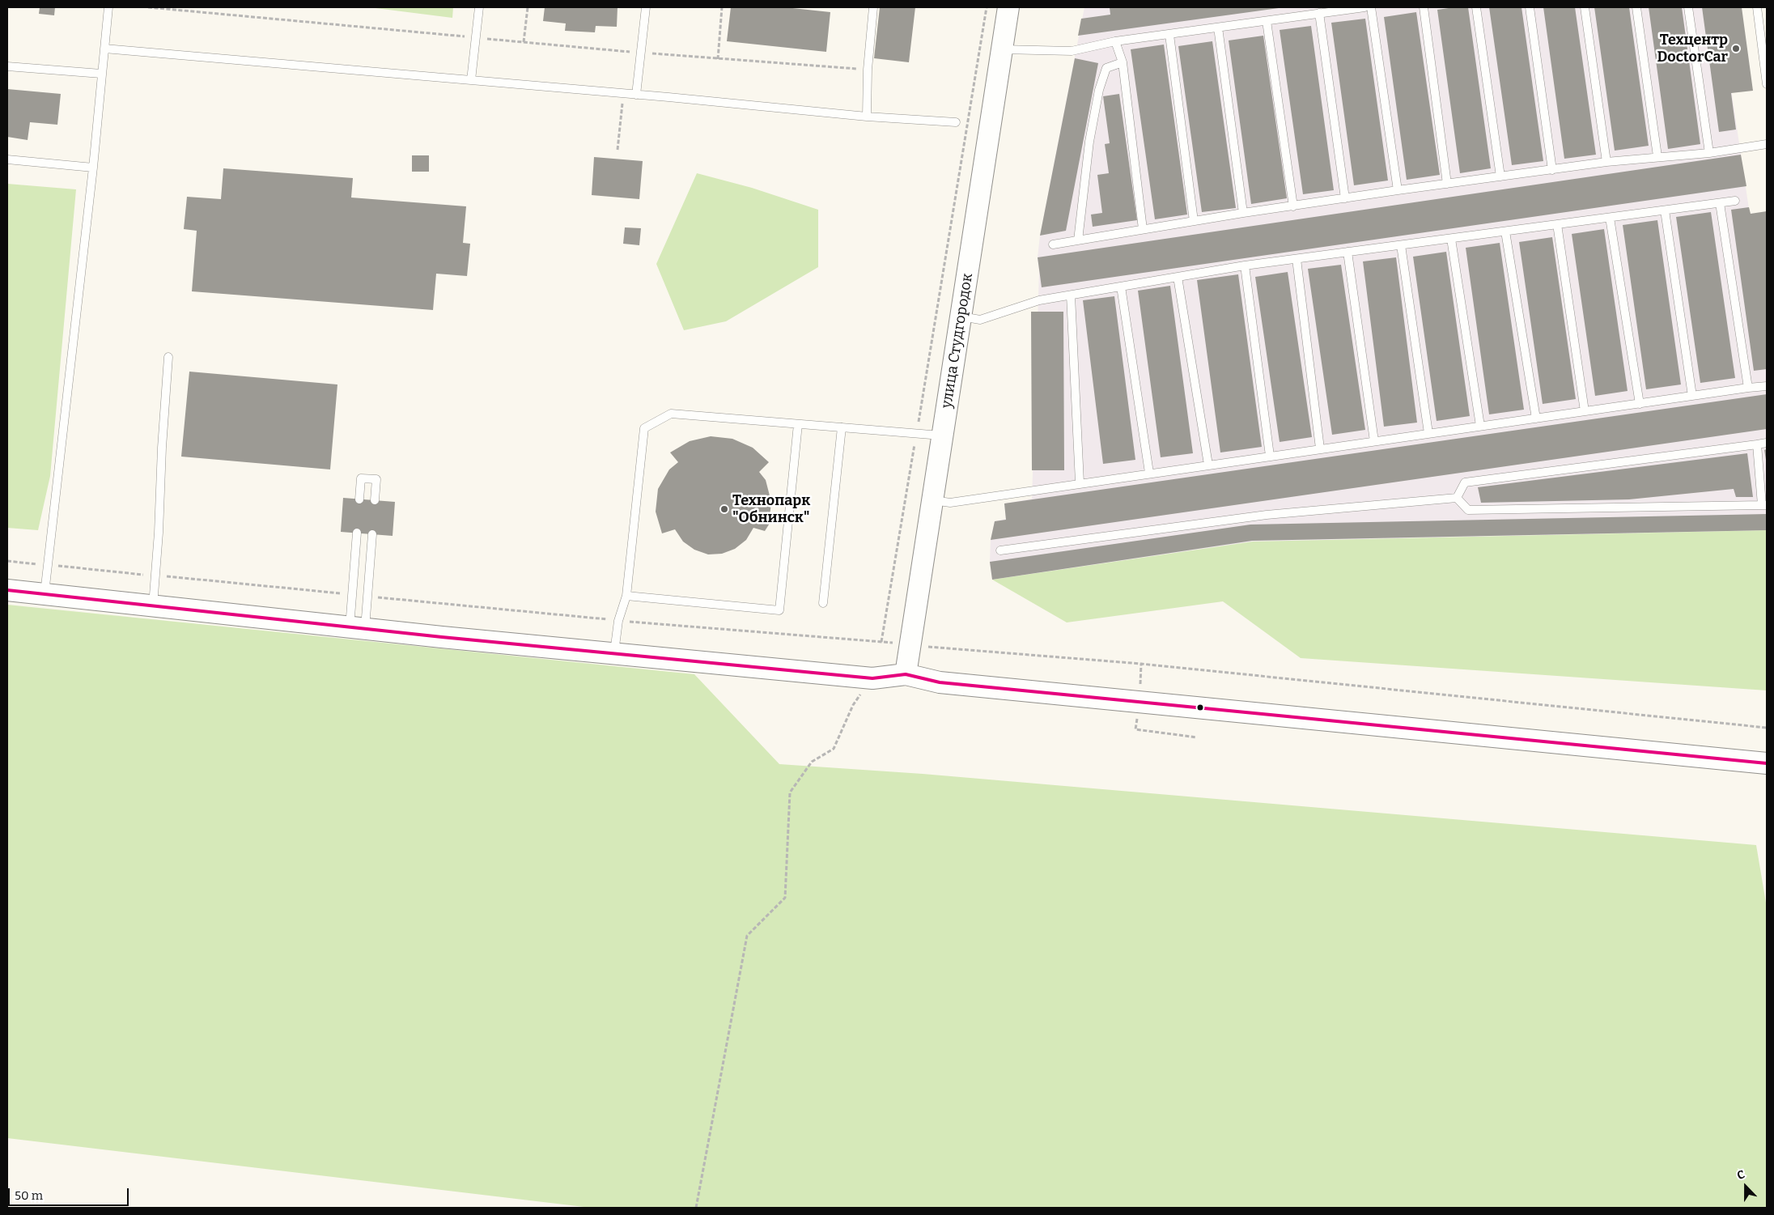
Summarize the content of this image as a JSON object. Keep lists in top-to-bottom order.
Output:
{
  "streets": {
    "street": ["улица Студгородок"]
  },
  "places": ["Техцентр DoctorCar", "Технопарк \"Обнинск\""],
  "scale_bar": "50 m",
  "north": "top"
}
